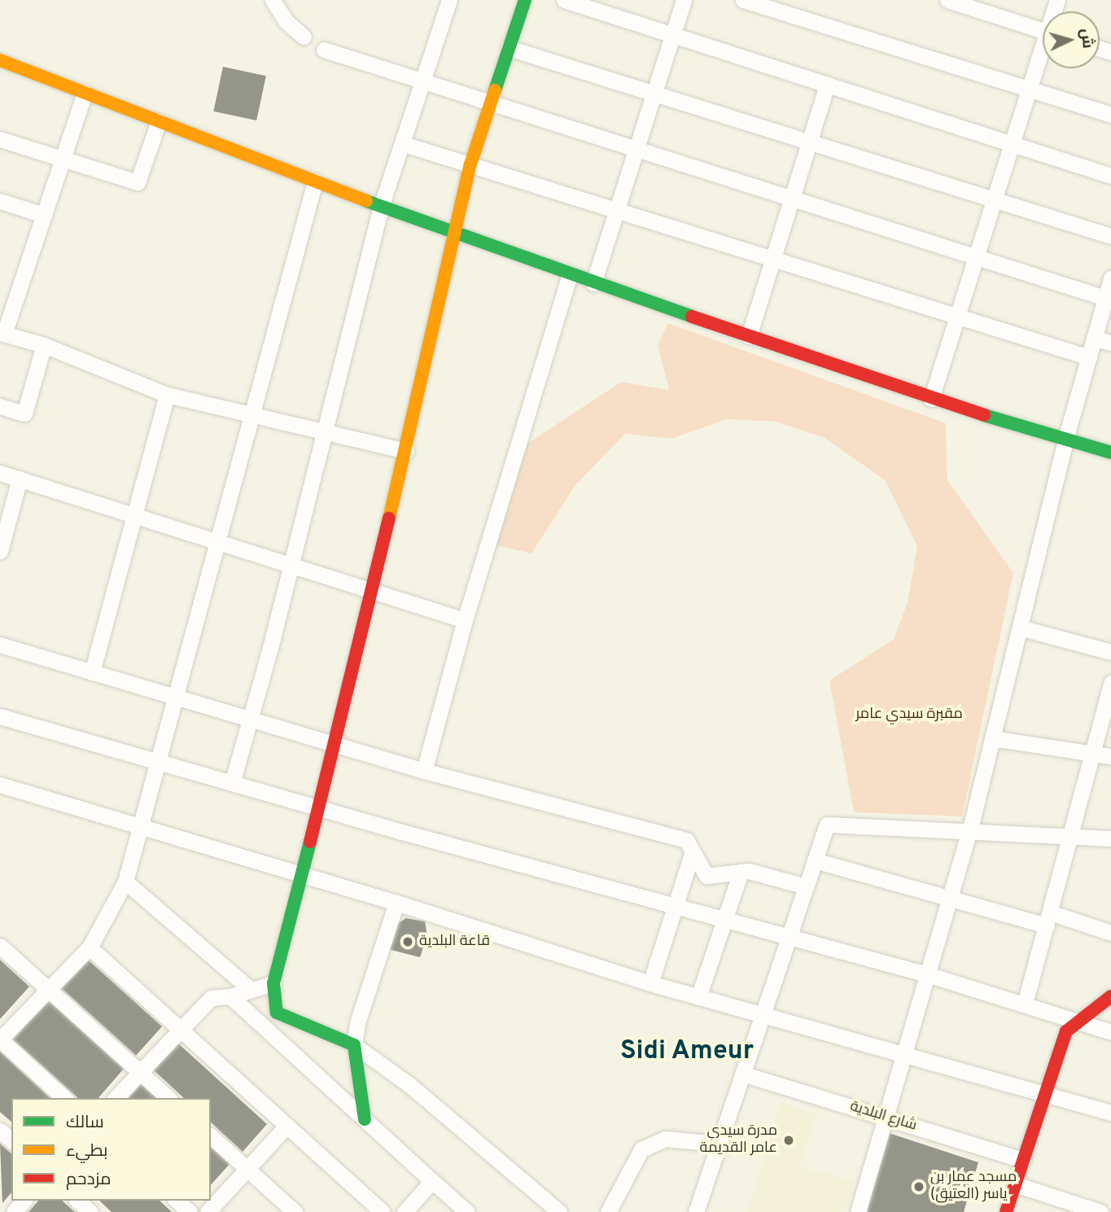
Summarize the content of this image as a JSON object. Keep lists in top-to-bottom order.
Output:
{
  "streets": {
    "street": ["شارع البلدية"]
  },
  "districts": ["Sidi Ameur"],
  "parks": ["مقبرة سيدي عامر"],
  "places": ["قاعة البلدية", "مدرة سيدي عامر القديمة", "مسجد عمار بن ياسر (العتيق)"],
  "legend": ["سالك", "بطيء", "مزدحم"],
  "north": "right"
}
